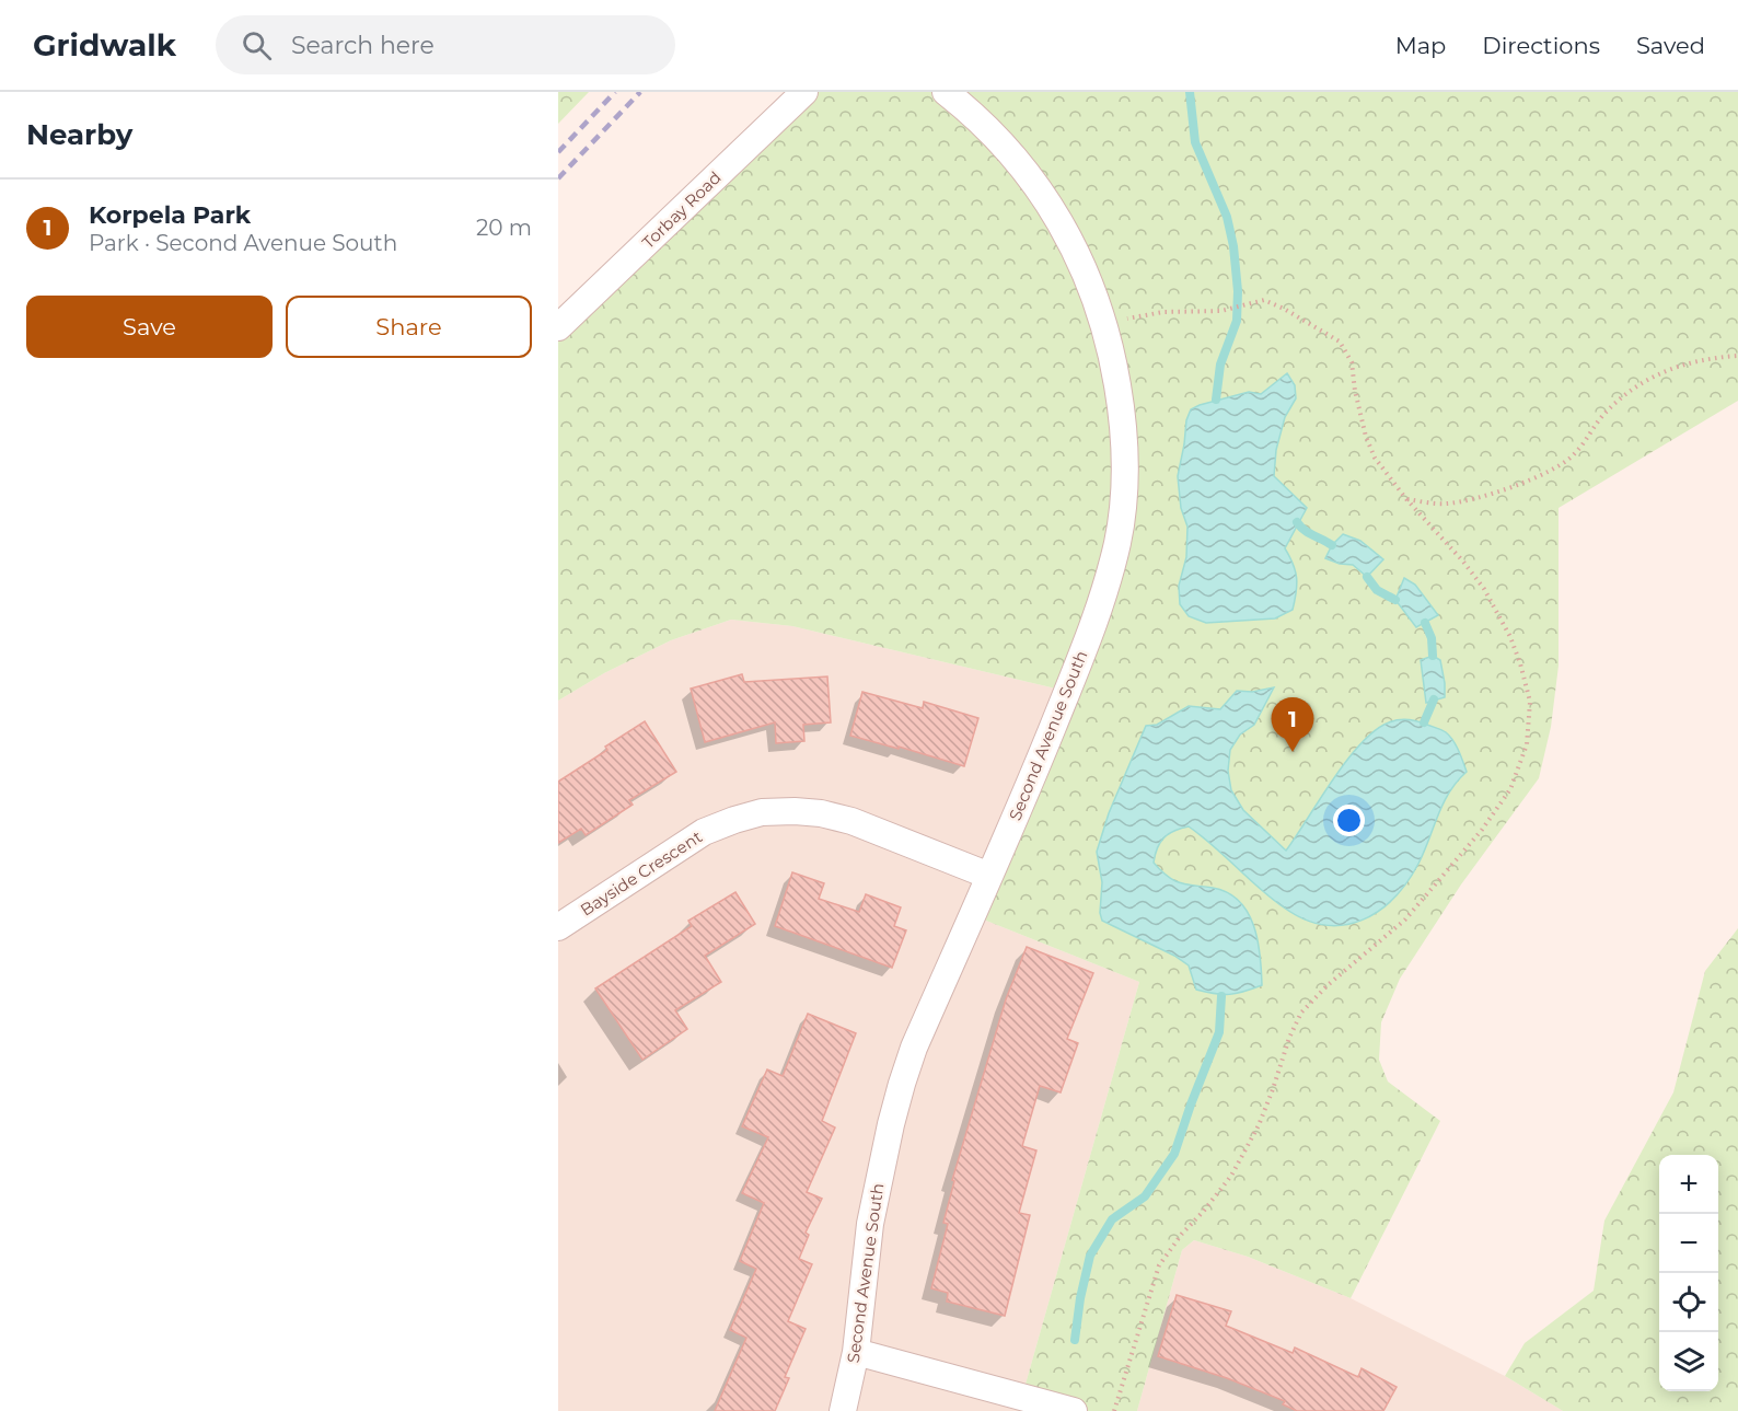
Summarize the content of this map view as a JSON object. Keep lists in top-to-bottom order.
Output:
{
  "streets": {
    "street": ["Torbay Road", "Second Avenue South", "Bayside Crescent"]
  },
  "crossings": [
    ["Second Avenue South", "Bayside Crescent"]
  ],
  "page": {
    "header": "Gridwalk",
    "search": "Search here",
    "nav": ["Map", "Directions", "Saved"],
    "heading": "Nearby",
    "list": [
      {
        "mark": "1",
        "name": "Korpela Park",
        "note": "Park · Second Avenue South",
        "value": "20 m"
      }
    ],
    "buttons": ["Save", "Share"],
    "pins": "1",
    "map_buttons": ["+", "−"]
  }
}
